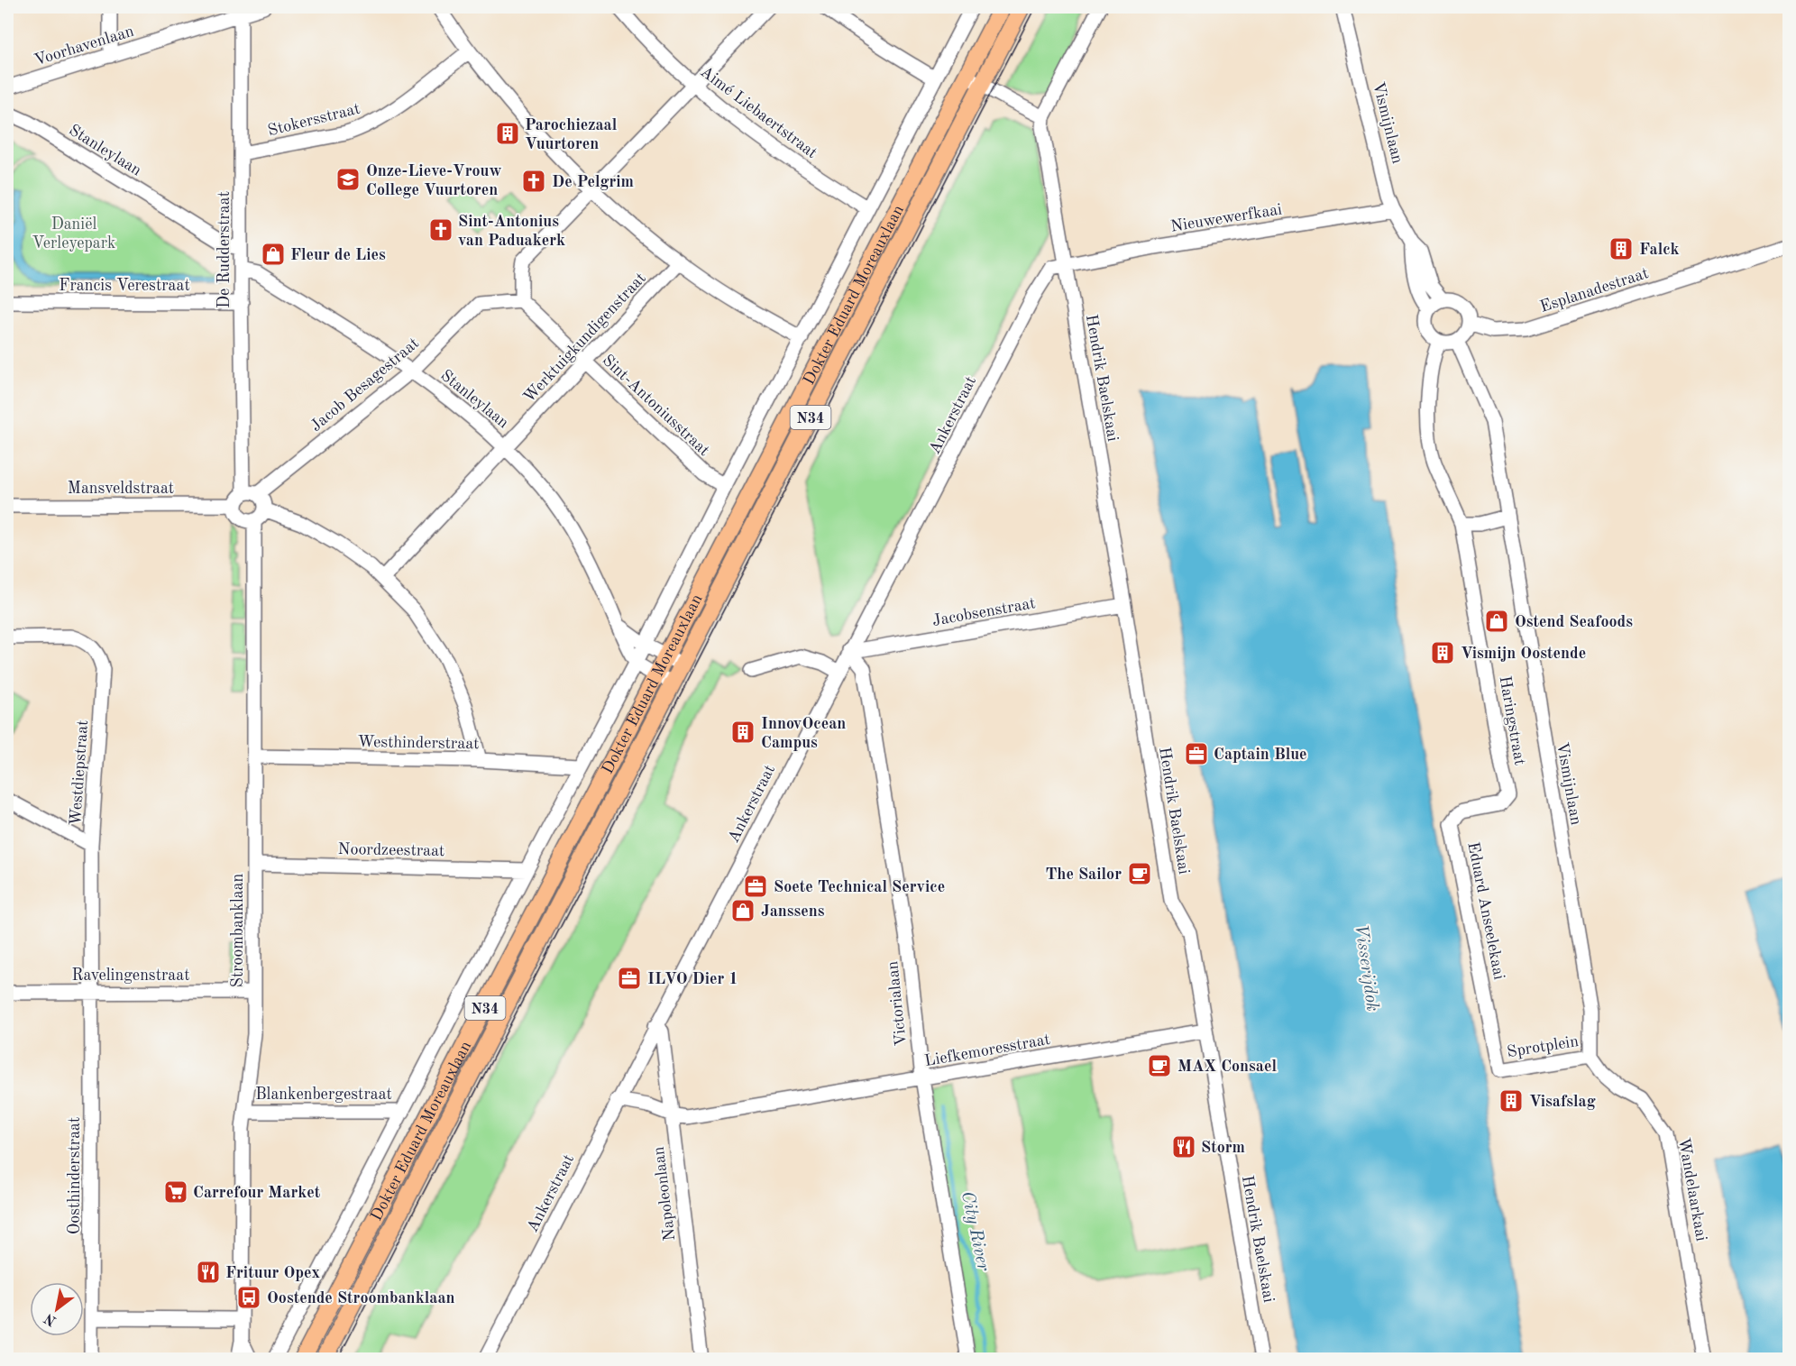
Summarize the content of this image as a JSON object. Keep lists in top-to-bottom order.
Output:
{
  "streets": {
    "main road": ["Dokter Eduard Moreauxlaan", "N34"],
    "street": [
      "Voorhavenlaan",
      "Aimé Liebaertstraat",
      "Stokersstraat",
      "Vismijnlaan",
      "Stanleylaan",
      "Nieuwewerfkaai",
      "De Rudderstraat",
      "Francis Verestraat",
      "Esplanadestraat",
      "Werktuigkundigenstraat",
      "Hendrik Baelskaai",
      "Jacob Besagestraat",
      "Sint-Antoniusstraat",
      "Ankerstraat",
      "Mansveldstraat",
      "Jacobsenstraat",
      "Haringstraat",
      "Westhinderstraat",
      "Westdiepstraat",
      "Noordzeestraat",
      "Eduard Anseelekaai",
      "Stroombanklaan",
      "Ravelingenstraat",
      "Victorialaan",
      "Sprotplein",
      "Liefkemoresstraat",
      "Blankenbergestraat",
      "Oosthinderstraat",
      "Wandelaarkaai",
      "Napoleonlaan"
    ]
  },
  "crossings": [
    ["Voorhavenlaan", "De Rudderstraat"],
    ["Aimé Liebaertstraat", "Dokter Eduard Moreauxlaan"],
    ["Stokersstraat", "De Rudderstraat"],
    ["Vismijnlaan", "Nieuwewerfkaai"],
    ["Vismijnlaan", "Esplanadestraat"],
    ["Vismijnlaan", "Sprotplein"],
    ["Vismijnlaan", "Wandelaarkaai"],
    ["Stanleylaan", "De Rudderstraat"],
    ["Stanleylaan", "Dokter Eduard Moreauxlaan"],
    ["Stanleylaan", "Werktuigkundigenstraat"],
    ["Stanleylaan", "Jacob Besagestraat"],
    ["Nieuwewerfkaai", "Hendrik Baelskaai"],
    ["Nieuwewerfkaai", "Ankerstraat"],
    ["De Rudderstraat", "Francis Verestraat"],
    ["De Rudderstraat", "Jacob Besagestraat"],
    ["De Rudderstraat", "Mansveldstraat"],
    ["De Rudderstraat", "Stroombanklaan"],
    ["Dokter Eduard Moreauxlaan", "Sint-Antoniusstraat"],
    ["Dokter Eduard Moreauxlaan", "Westhinderstraat"],
    ["Dokter Eduard Moreauxlaan", "Noordzeestraat"],
    ["Dokter Eduard Moreauxlaan", "Blankenbergestraat"],
    ["Werktuigkundigenstraat", "Sint-Antoniusstraat"],
    ["Hendrik Baelskaai", "Ankerstraat"],
    ["Hendrik Baelskaai", "Jacobsenstraat"],
    ["Hendrik Baelskaai", "Liefkemoresstraat"],
    ["Jacob Besagestraat", "Sint-Antoniusstraat"],
    ["Jacob Besagestraat", "Mansveldstraat"],
    ["Jacob Besagestraat", "Stroombanklaan"],
    ["Ankerstraat", "Jacobsenstraat"],
    ["Ankerstraat", "Victorialaan"],
    ["Ankerstraat", "Liefkemoresstraat"],
    ["Ankerstraat", "Napoleonlaan"],
    ["Mansveldstraat", "Stroombanklaan"],
    ["Jacobsenstraat", "Victorialaan"],
    ["Haringstraat", "Eduard Anseelekaai"],
    ["Westhinderstraat", "Stroombanklaan"],
    ["Westdiepstraat", "Ravelingenstraat"],
    ["Westdiepstraat", "Oosthinderstraat"],
    ["Noordzeestraat", "Stroombanklaan"],
    ["Eduard Anseelekaai", "Sprotplein"],
    ["Stroombanklaan", "Ravelingenstraat"],
    ["Stroombanklaan", "Blankenbergestraat"],
    ["Ravelingenstraat", "Oosthinderstraat"],
    ["Victorialaan", "Liefkemoresstraat"],
    ["Sprotplein", "Wandelaarkaai"],
    ["Liefkemoresstraat", "Napoleonlaan"]
  ],
  "water": ["Visserijdok", "City River"],
  "parks": ["Daniël Verleyepark"],
  "places": {
    "building": [
      "Parochiezaal Vuurtoren",
      "Falck",
      "Vismijn Oostende",
      "InnovOcean Campus",
      "Visafslag"
    ],
    "school or university": ["Onze-Lieve-Vrouw College Vuurtoren"],
    "church": ["De Pelgrim", "Sint-Antonius van Paduakerk"],
    "shop": ["Fleur de Lies", "Ostend Seafoods", "Janssens"],
    "office": ["Captain Blue", "Soete Technical Service", "ILVO Dier 1"],
    "cafe": ["The Sailor", "MAX Consael"],
    "restaurant": ["Storm", "Frituur Opex"],
    "supermarket": ["Carrefour Market"],
    "bus stop": ["Oostende Stroombanklaan"]
  },
  "north": "bottom left"
}
